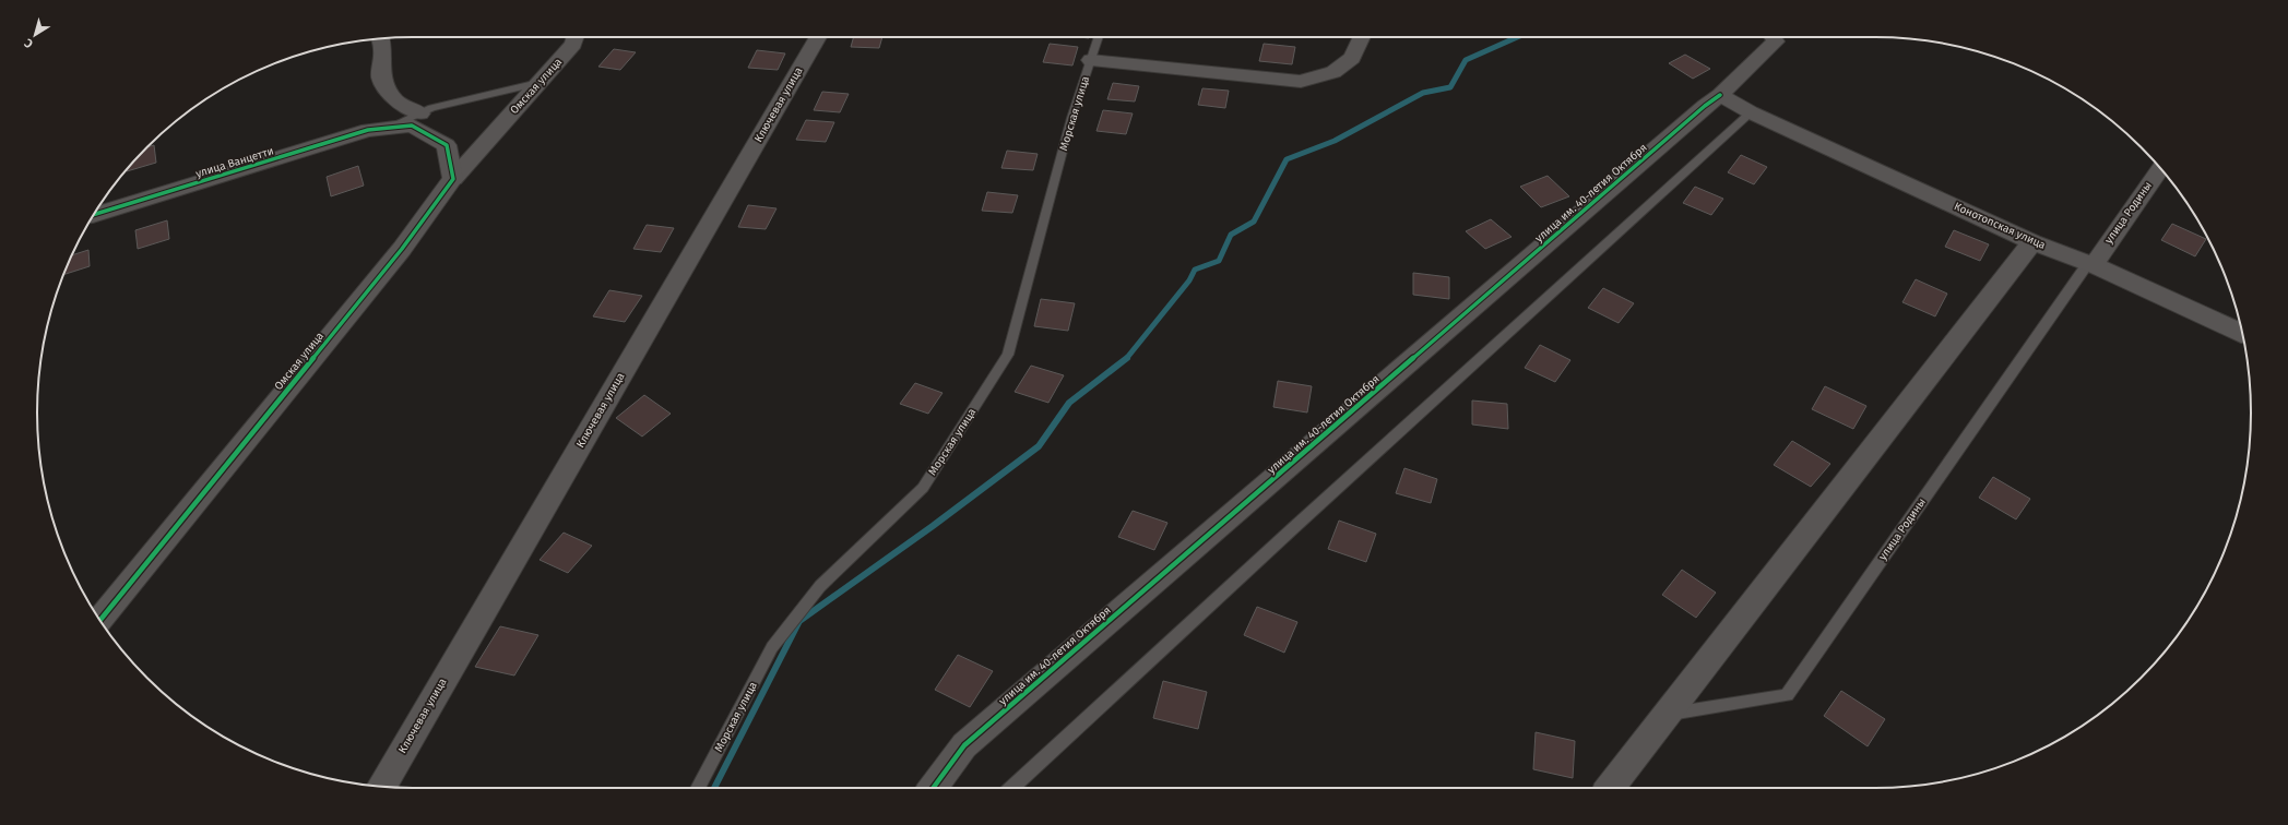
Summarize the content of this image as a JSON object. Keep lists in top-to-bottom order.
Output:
{
  "streets": {
    "street": [
      "Омская улица",
      "Ключевая улица",
      "улица Ванцетти",
      "улица им. 40-летия Октября",
      "улица Родины",
      "Конотопская улица"
    ],
    "lane": ["Морская улица"]
  },
  "crossings": [
    ["улица им. 40-летия Октября", "Конотопская улица"],
    ["улица Родины", "Конотопская улица"]
  ],
  "north": "bottom left"
}
